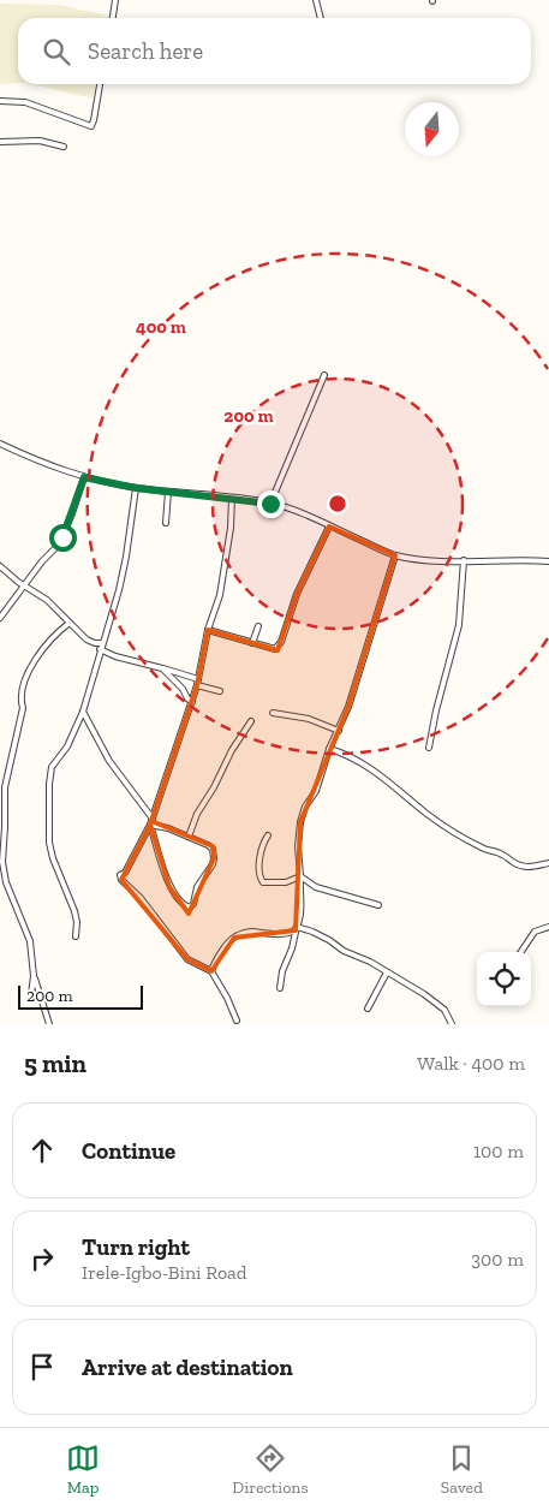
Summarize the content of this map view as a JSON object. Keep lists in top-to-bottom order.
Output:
{
  "scale_bar": "200 m",
  "north": "bottom",
  "page": {
    "search": "Search here",
    "scale": "200 m",
    "heading": ["5 min", "Walk · 400 m"],
    "list": [
      ["Continue", "100 m"],
      ["Turn right", "Irele-Igbo-Bini Road", "300 m"],
      "Arrive at destination"
    ],
    "nav": ["Map", "Directions", "Saved"]
  },
  "rings": ["400 m", "200 m"]
}
